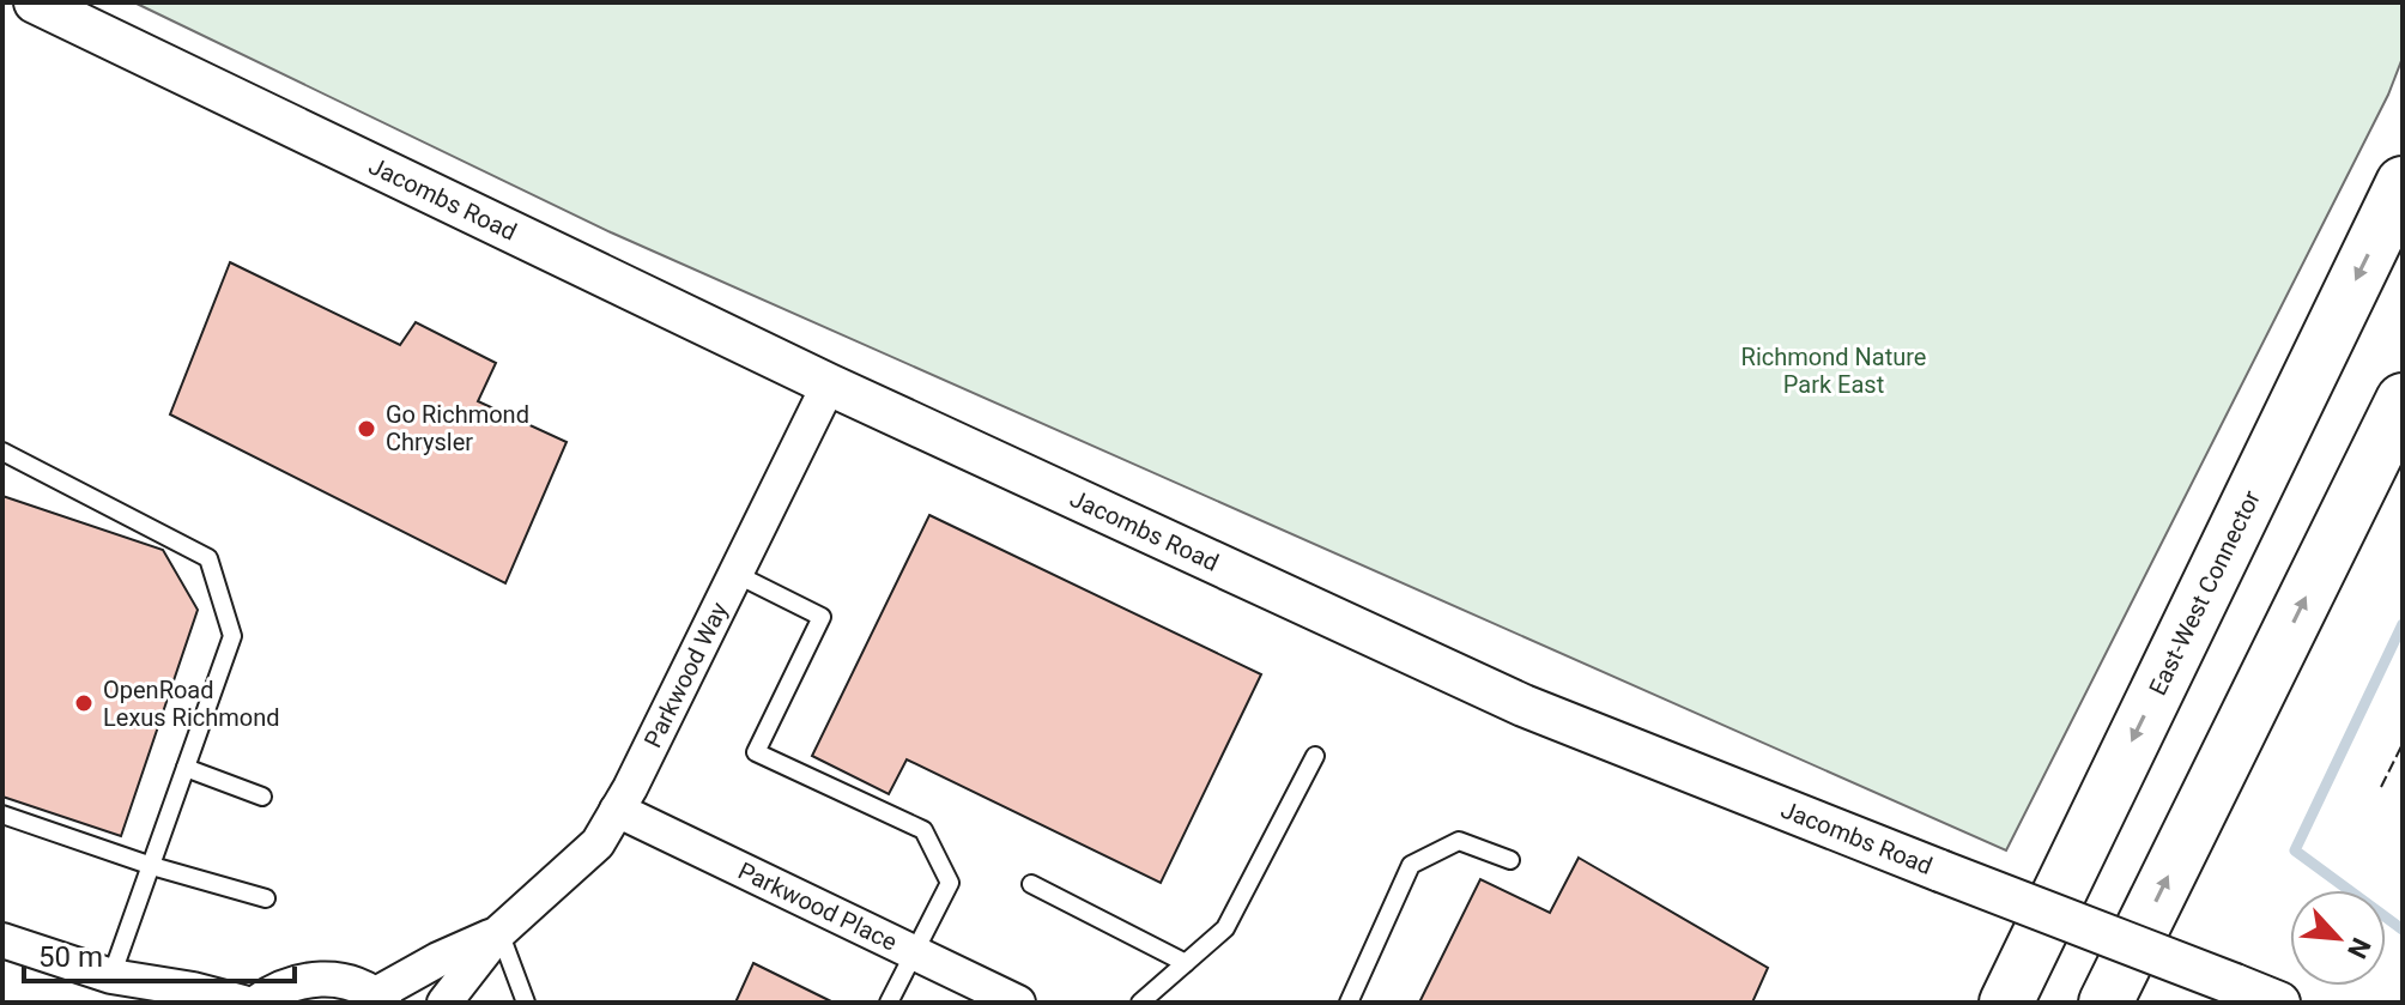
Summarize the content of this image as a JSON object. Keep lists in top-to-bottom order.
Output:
{
  "streets": {
    "highway": ["East-West Connector"],
    "street": ["Jacombs Road", "Parkwood Way", "Parkwood Place"]
  },
  "crossings": [
    ["Jacombs Road", "Parkwood Way"],
    ["Parkwood Way", "Parkwood Place"]
  ],
  "parks": ["Richmond Nature Park East"],
  "places": ["Go Richmond Chrysler", "OpenRoad Lexus Richmond"],
  "scale_bar": "50 m",
  "north": "bottom right"
}
